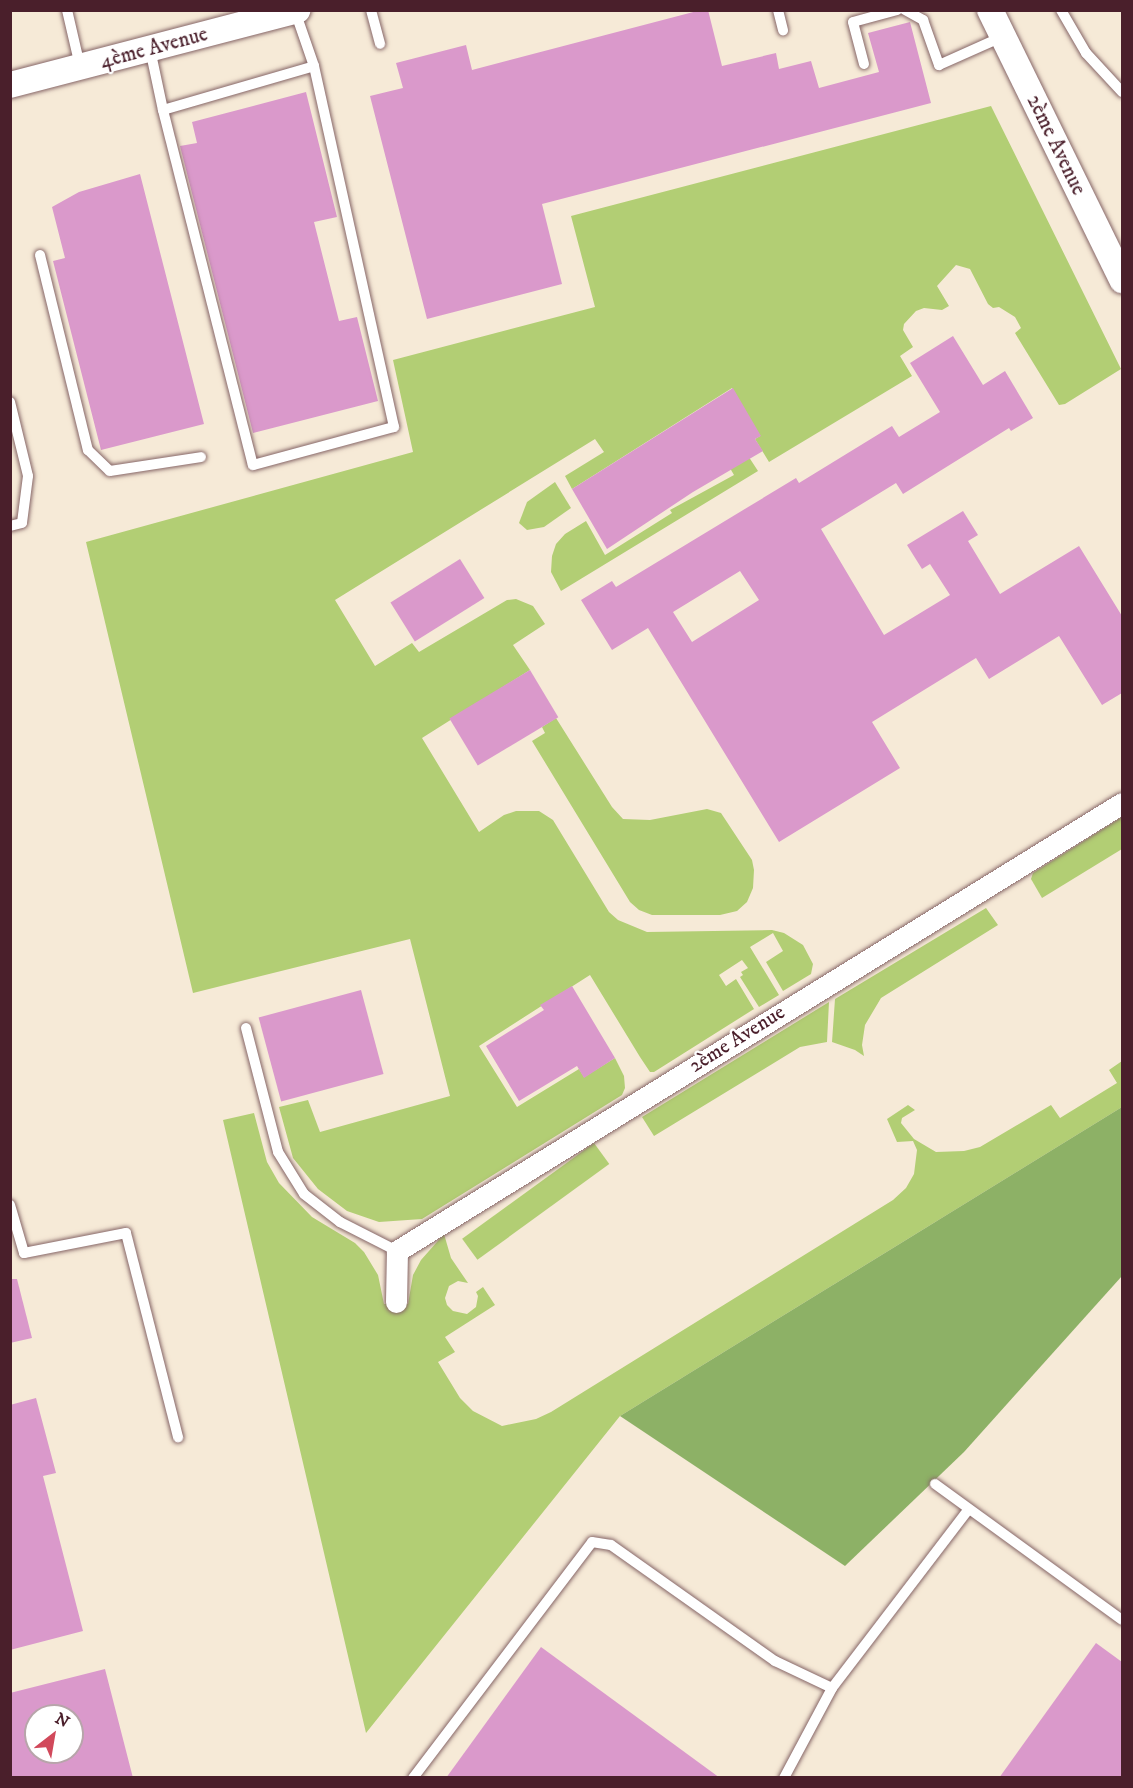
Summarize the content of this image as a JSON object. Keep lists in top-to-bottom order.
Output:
{
  "streets": {
    "street": ["4ème Avenue", "2ème Avenue"]
  },
  "north": "top right"
}
